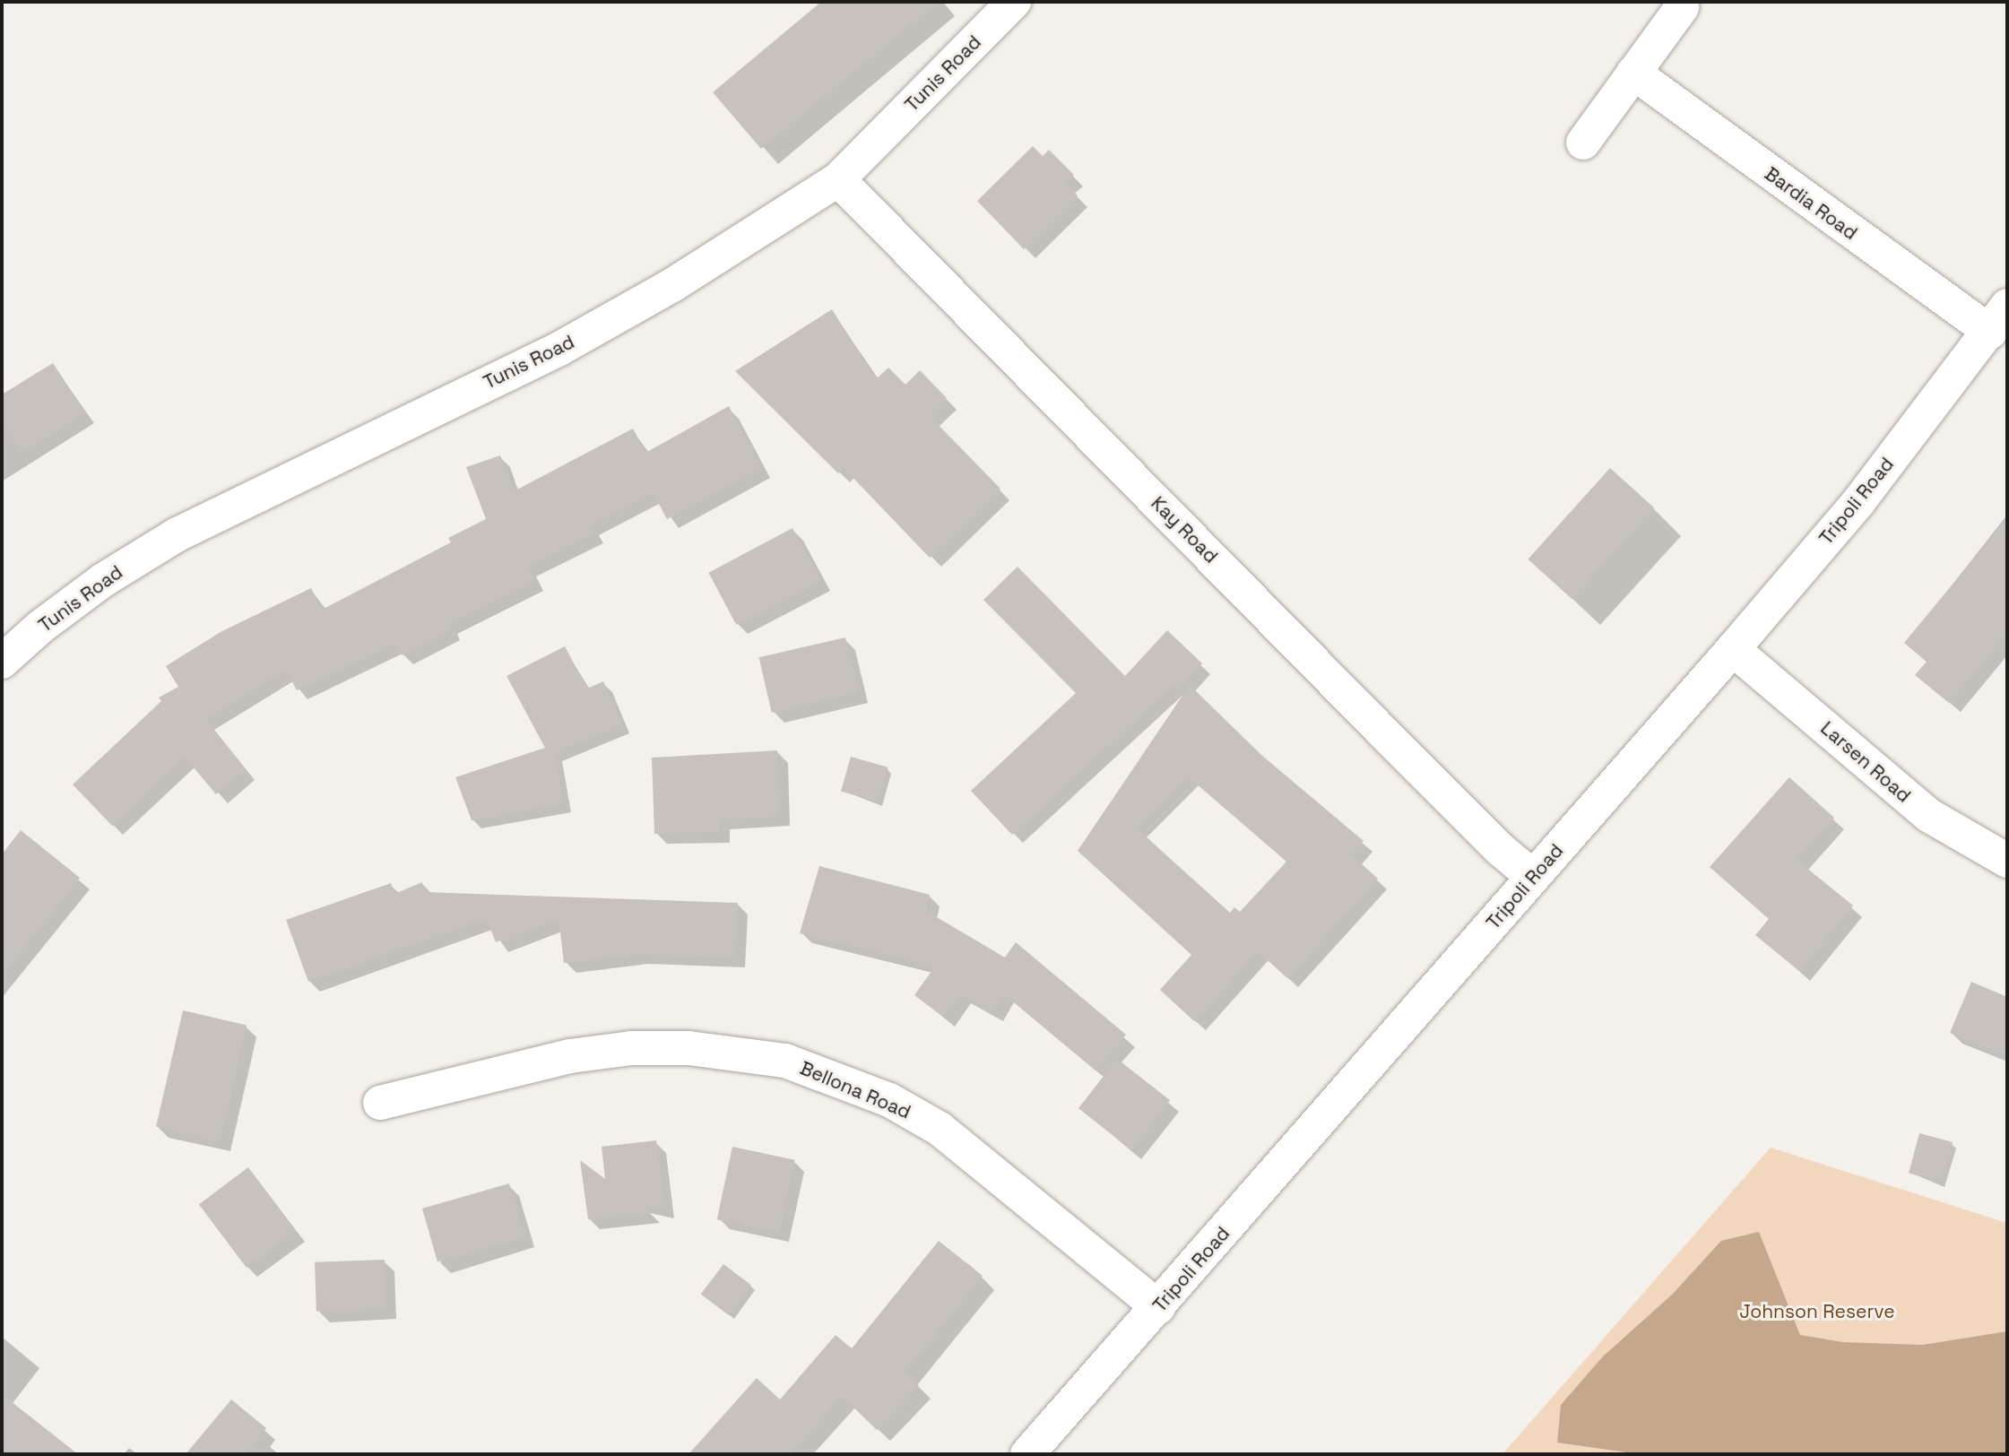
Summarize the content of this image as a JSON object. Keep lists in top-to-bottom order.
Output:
{
  "streets": {
    "street": [
      "Tunis Road",
      "Bardia Road",
      "Tripoli Road",
      "Kay Road",
      "Larsen Road",
      "Bellona Road"
    ]
  },
  "crossings": [
    ["Tunis Road", "Kay Road"],
    ["Bardia Road", "Tripoli Road"],
    ["Tripoli Road", "Kay Road"],
    ["Tripoli Road", "Larsen Road"],
    ["Tripoli Road", "Bellona Road"]
  ],
  "parks": ["Johnson Reserve"]
}
